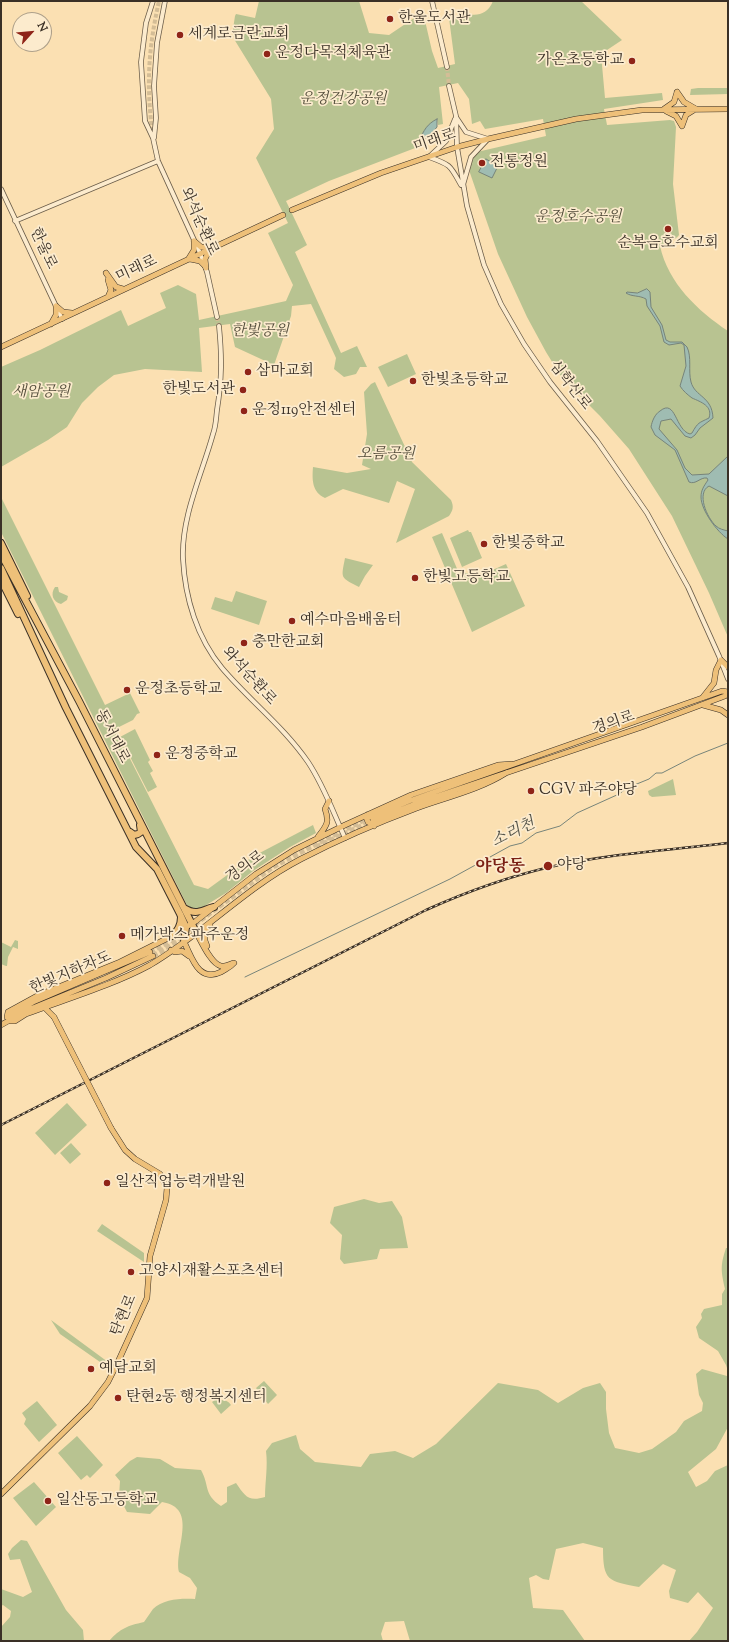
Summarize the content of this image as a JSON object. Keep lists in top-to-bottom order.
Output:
{
  "streets": {
    "highway": ["동서대로"],
    "main road": ["미래로", "경의로", "탄현로"],
    "street": ["와석순환로", "한울로", "심학산로"]
  },
  "crossings": [
    ["미래로", "와석순환로"],
    ["미래로", "한울로"],
    ["미래로", "심학산로"],
    ["와석순환로", "경의로"],
    ["경의로", "동서대로"]
  ],
  "districts": ["야당동"],
  "water": ["소리천"],
  "parks": [
    "운정건강공원",
    "운정호수공원",
    "한빛공원",
    "새암공원",
    "오름공원"
  ],
  "places": [
    "한울도서관",
    "세계로금란교회",
    "운정다목적체육관",
    "가온초등학교",
    "전통정원",
    "순복음호수교회",
    "삼마교회",
    "한빛초등학교",
    "한빛도서관",
    "운정119안전센터",
    "한빛중학교",
    "한빛고등학교",
    "예수마음배움터",
    "충만한교회",
    "운정초등학교",
    "운정중학교",
    "CGV 파주야당",
    "야당",
    "메가박스 파주운정",
    "일산직업능력개발원",
    "고양시재활스포츠센터",
    "예담교회",
    "탄현2동 행정복지센터",
    "일산동고등학교"
  ],
  "north": "top right"
}
